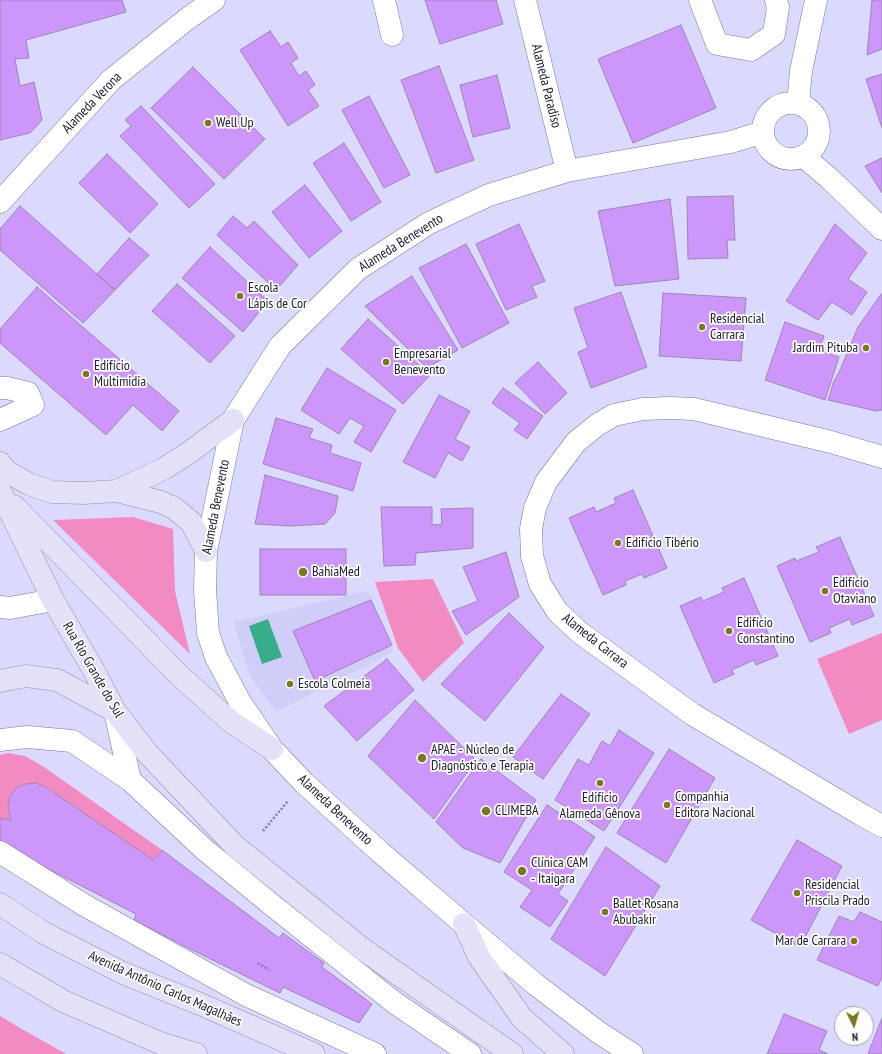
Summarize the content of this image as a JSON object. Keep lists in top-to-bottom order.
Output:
{
  "streets": {
    "main road": ["Rua Rio Grande do Sul", "Avenida Antônio Carlos Magalhães"],
    "street": [
      "Alameda Paradiso",
      "Alameda Verona",
      "Alameda Benevento",
      "Alameda Carrara"
    ]
  },
  "crossings": [
    ["Alameda Paradiso", "Alameda Benevento"]
  ],
  "places": [
    "Well Up",
    "Escola Lápis de Cor",
    "Residencial Carrara",
    "Jardim Pituba",
    "Empresarial Benevento",
    "Edifício Multimidia",
    "Edifício Tibério",
    "BahiaMed",
    "Edifício Otaviano",
    "Edifício Constantino",
    "Escola Colmeia",
    "APAE - Núcleo de Diagnóstico e Terapia",
    "Edifício Alameda Gênova",
    "Companhia Editora Nacional",
    "CLIMEBA",
    "Clínica CAM - Itaigara",
    "Residencial Priscila Prado",
    "Ballet Rosana Abubakir",
    "Mar de Carrara"
  ],
  "north": "bottom"
}
